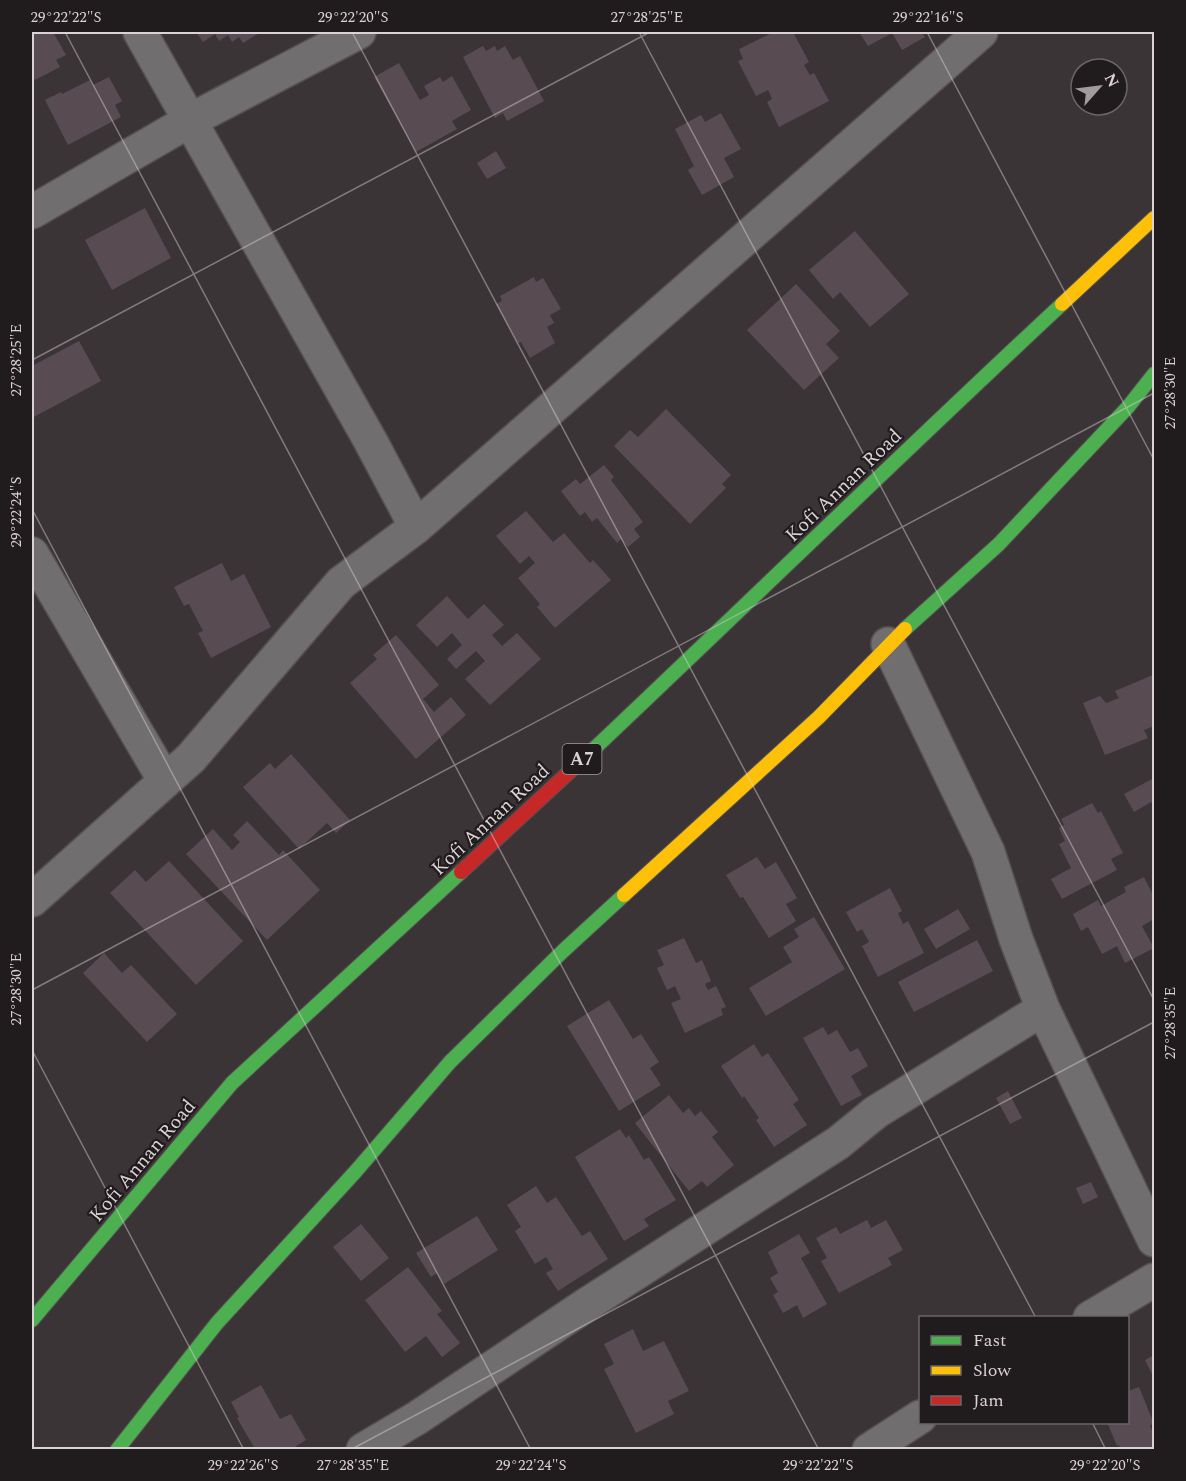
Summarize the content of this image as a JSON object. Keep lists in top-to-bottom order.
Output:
{
  "streets": {
    "main road": ["Kofi Annan Road", "A7"]
  },
  "legend": ["Fast", "Slow", "Jam"],
  "north": "top right",
  "coordinates": [
    "29°22'22\"S",
    "29°22'20\"S",
    "27°28'25\"E",
    "29°22'16\"S",
    "27°28'30\"E",
    "29°22'24\"S",
    "27°28'35\"E",
    "29°22'26\"S"
  ]
}
